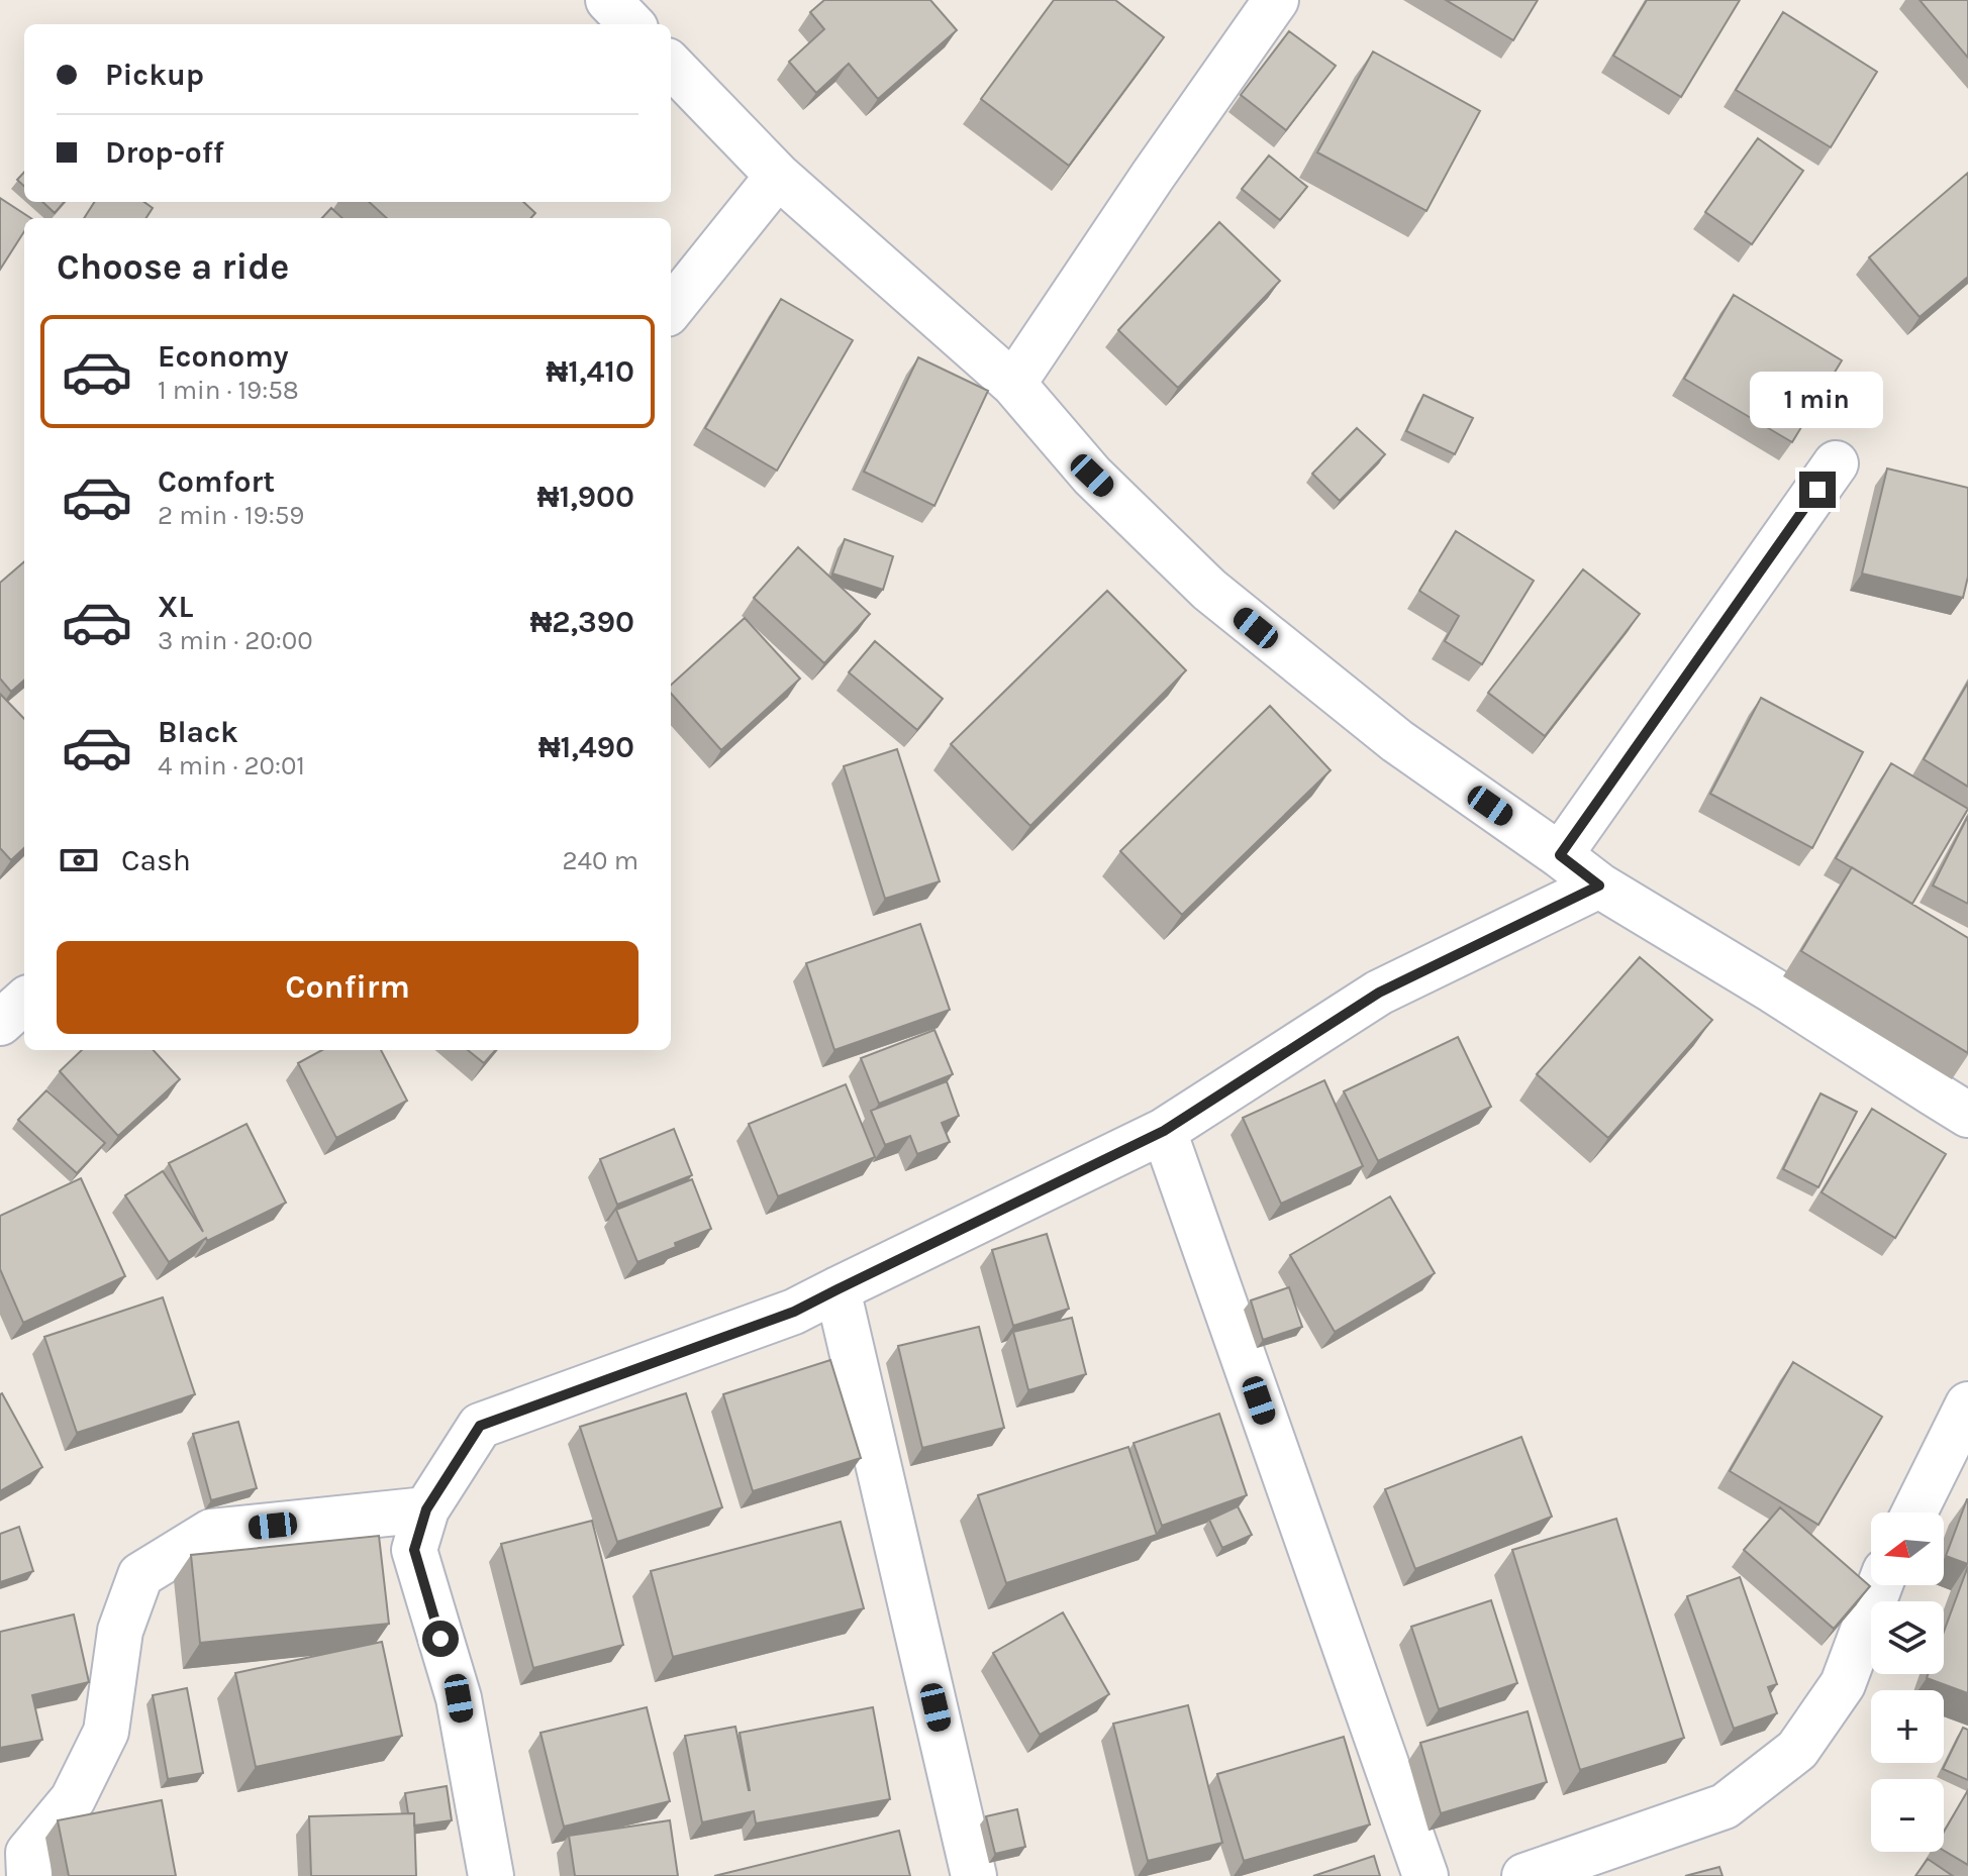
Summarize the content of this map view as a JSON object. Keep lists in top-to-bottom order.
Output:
{
  "north": "left",
  "page": {
    "banner": ["Pickup", "Drop-off"],
    "heading": "Choose a ride",
    "list": [
      {
        "name": "Economy",
        "note": "1 min · 19:58",
        "value": "₦1,410"
      },
      {
        "name": "Comfort",
        "note": "2 min · 19:59",
        "value": "₦1,900"
      },
      {
        "name": "XL",
        "note": "3 min · 20:00",
        "value": "₦2,390"
      },
      {
        "name": "Black",
        "note": "4 min · 20:01",
        "value": "₦1,490"
      }
    ],
    "bubble": "1 min",
    "pay": ["Cash", "240 m"],
    "buttons": "Confirm",
    "map_buttons": ["+", "−"]
  }
}
